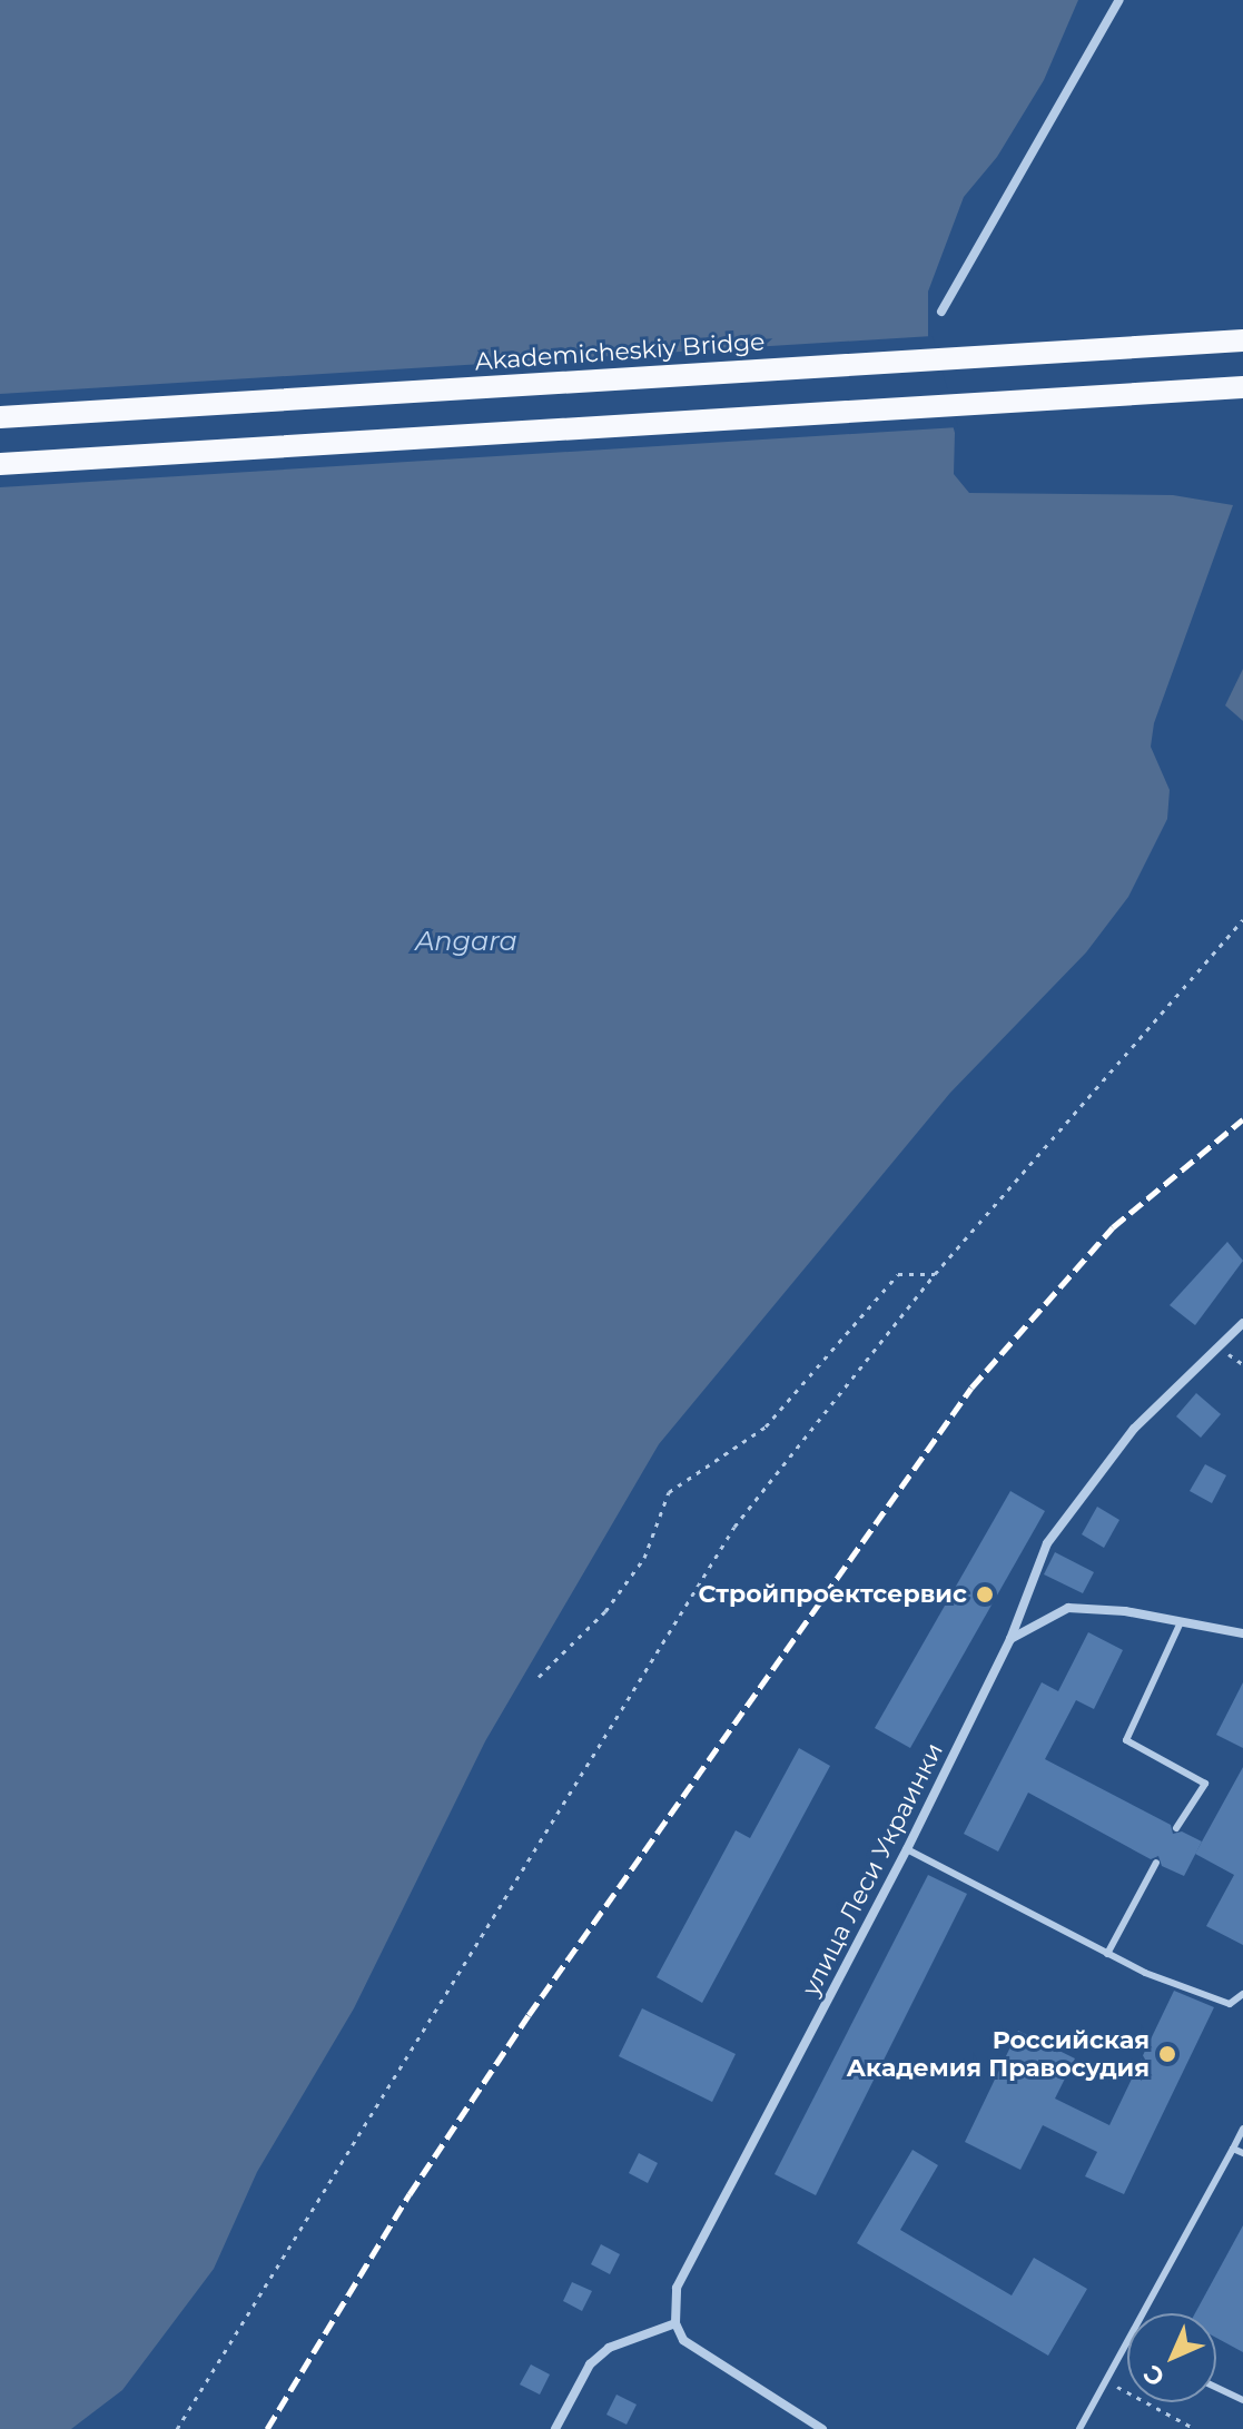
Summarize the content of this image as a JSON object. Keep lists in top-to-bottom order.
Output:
{
  "streets": {
    "main road": ["Akademicheskiy Bridge"],
    "street": ["улица Леси Украинки"]
  },
  "water": ["Angara"],
  "places": ["Стройпроектсервис", "Российская Академия Правосудия"],
  "north": "bottom left"
}
